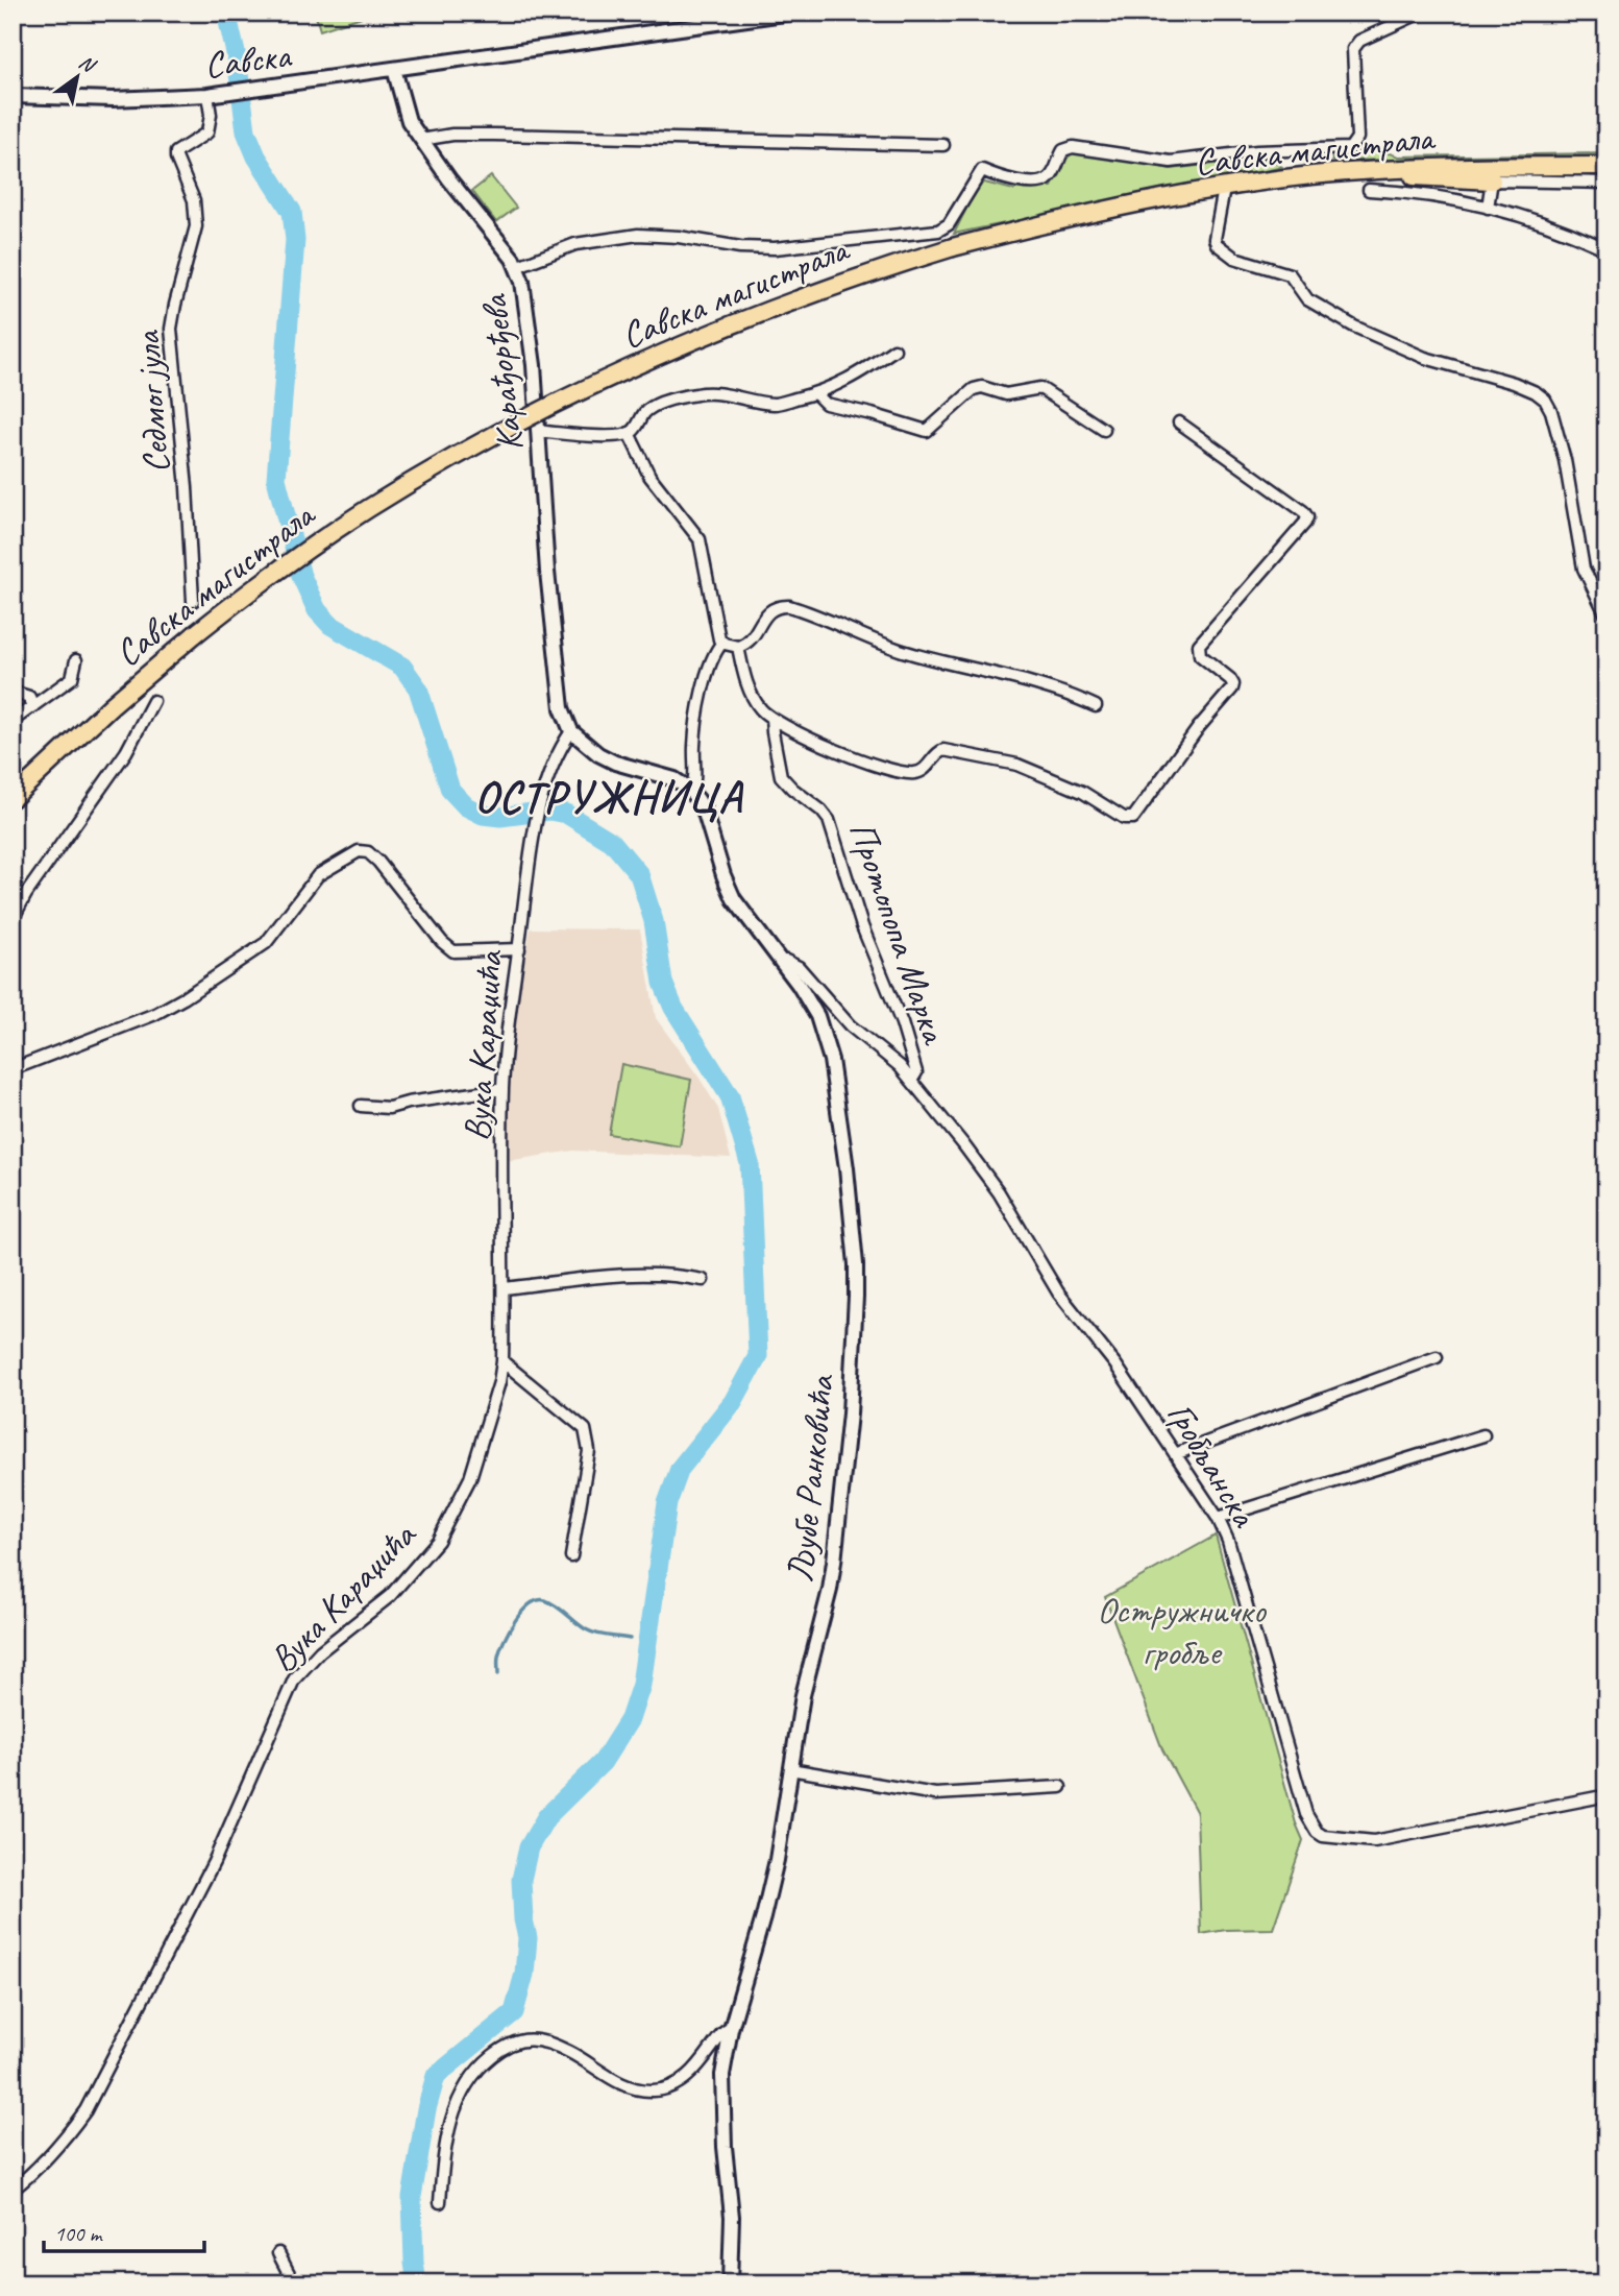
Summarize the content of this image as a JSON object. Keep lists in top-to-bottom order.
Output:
{
  "streets": {
    "main road": ["Савска магистрала"],
    "street": [
      "Савска",
      "Карађорђева",
      "Седмог јула",
      "Протопопа Марка",
      "Вука Караџића",
      "Гробљанска",
      "Љубе Ранковића"
    ]
  },
  "crossings": [
    ["Савска", "Карађорђева"],
    ["Савска", "Седмог јула"],
    ["Карађорђева", "Вука Караџића"],
    ["Протопопа Марка", "Гробљанска"],
    ["Гробљанска", "Љубе Ранковића"]
  ],
  "districts": ["ОСТРУЖНИЦА"],
  "parks": ["Остружничко гробље"],
  "scale_bar": "100 m",
  "north": "top right"
}
